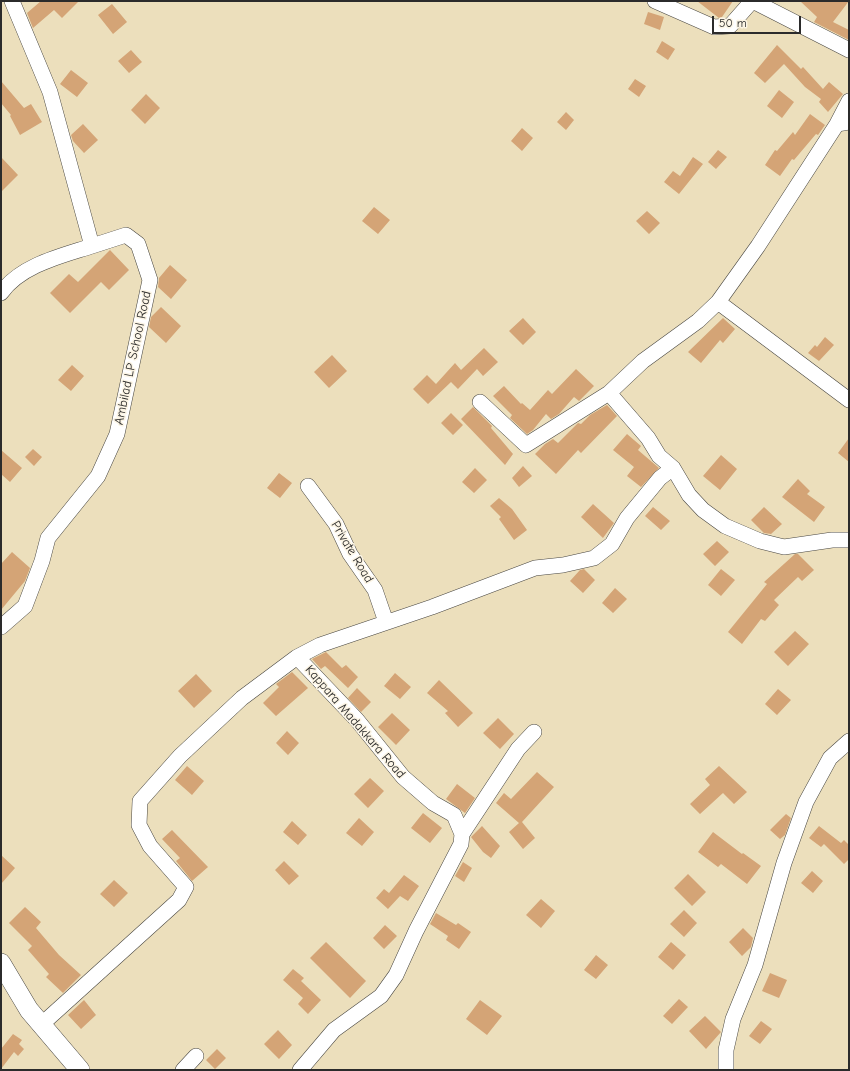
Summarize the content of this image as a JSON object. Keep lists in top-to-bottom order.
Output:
{
  "streets": {
    "street": ["Ambilad LP School Road", "Private Road", "Kappara Madakkara Road"]
  },
  "crossings": [
    ["Private Road", "Kappara Madakkara Road"]
  ],
  "scale_bar": "50 m"
}
